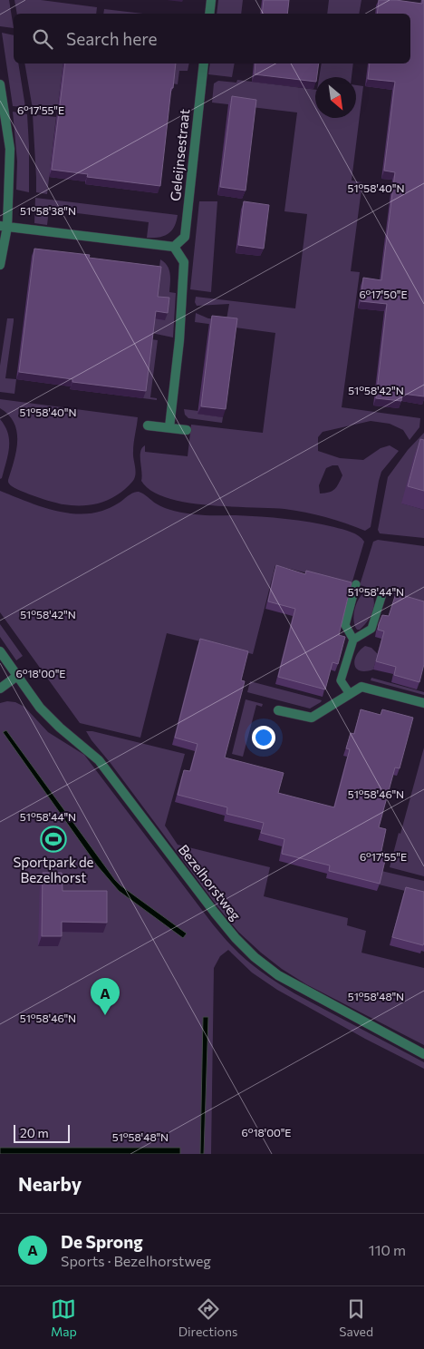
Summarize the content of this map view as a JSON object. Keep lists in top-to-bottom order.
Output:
{
  "streets": {
    "street": ["Geleijnsestraat", "Bezelhorstweg"]
  },
  "places": {
    "sports": ["Sportpark de Bezelhorst"]
  },
  "scale_bar": "20 m",
  "north": "bottom right",
  "page": {
    "search": "Search here",
    "pins": "A",
    "scale": "20 m",
    "heading": "Nearby",
    "list": [
      {
        "mark": "A",
        "name": "De Sprong",
        "note": "Sports · Bezelhorstweg",
        "value": "110 m"
      }
    ],
    "nav": ["Map", "Directions", "Saved"]
  },
  "coordinates": [
    "6°17'55\"E",
    "51°58'40\"N",
    "51°58'38\"N",
    "6°17'50\"E",
    "51°58'42\"N",
    "51°58'44\"N",
    "6°18'00\"E",
    "51°58'46\"N",
    "51°58'48\"N"
  ]
}
